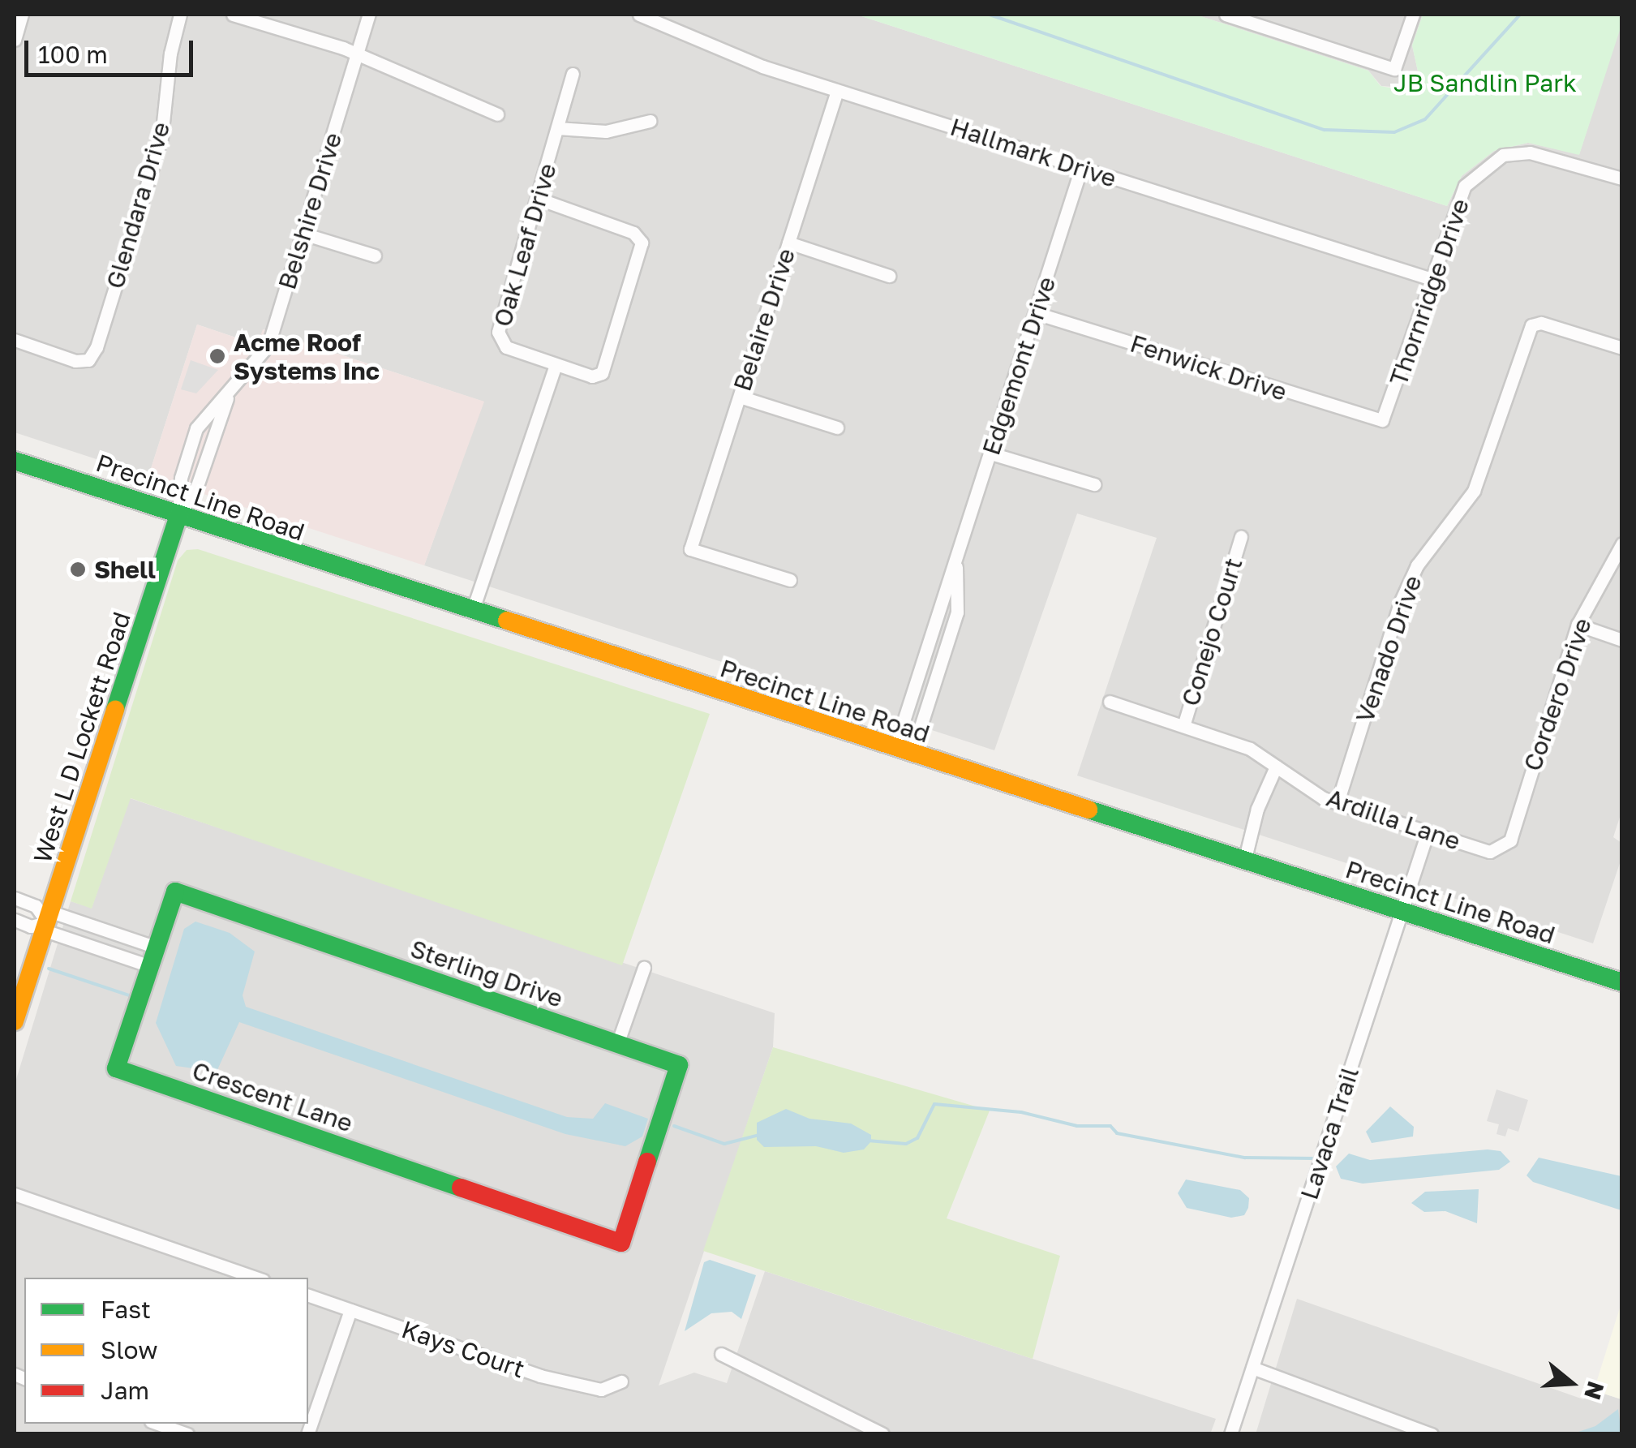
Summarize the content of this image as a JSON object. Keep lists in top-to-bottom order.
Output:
{
  "streets": {
    "main road": [
      "Precinct Line Road",
      "West L D Lockett Road",
      "Sterling Drive",
      "Crescent Lane"
    ],
    "street": [
      "Hallmark Drive",
      "Glendara Drive",
      "Belshire Drive",
      "Oak Leaf Drive",
      "Thornridge Drive",
      "Belaire Drive",
      "Edgemont Drive",
      "Fenwick Drive",
      "Conejo Court",
      "Venado Drive",
      "Cordero Drive",
      "Ardilla Lane",
      "Lavaca Trail",
      "Kays Court"
    ]
  },
  "crossings": [
    ["Hallmark Drive", "Thornridge Drive"],
    ["Hallmark Drive", "Belaire Drive"],
    ["Hallmark Drive", "Edgemont Drive"],
    ["Belshire Drive", "Precinct Line Road"],
    ["Belshire Drive", "West L D Lockett Road"],
    ["Thornridge Drive", "Fenwick Drive"],
    ["Edgemont Drive", "Fenwick Drive"],
    ["Edgemont Drive", "Precinct Line Road"],
    ["Precinct Line Road", "West L D Lockett Road"],
    ["Precinct Line Road", "Lavaca Trail"],
    ["Conejo Court", "Ardilla Lane"],
    ["Venado Drive", "Ardilla Lane"],
    ["Cordero Drive", "Ardilla Lane"],
    ["Ardilla Lane", "Lavaca Trail"],
    ["Sterling Drive", "Crescent Lane"]
  ],
  "parks": ["JB Sandlin Park"],
  "places": ["Acme Roof Systems Inc", "Shell"],
  "legend": ["Fast", "Slow", "Jam"],
  "scale_bar": "100 m",
  "north": "right"
}
